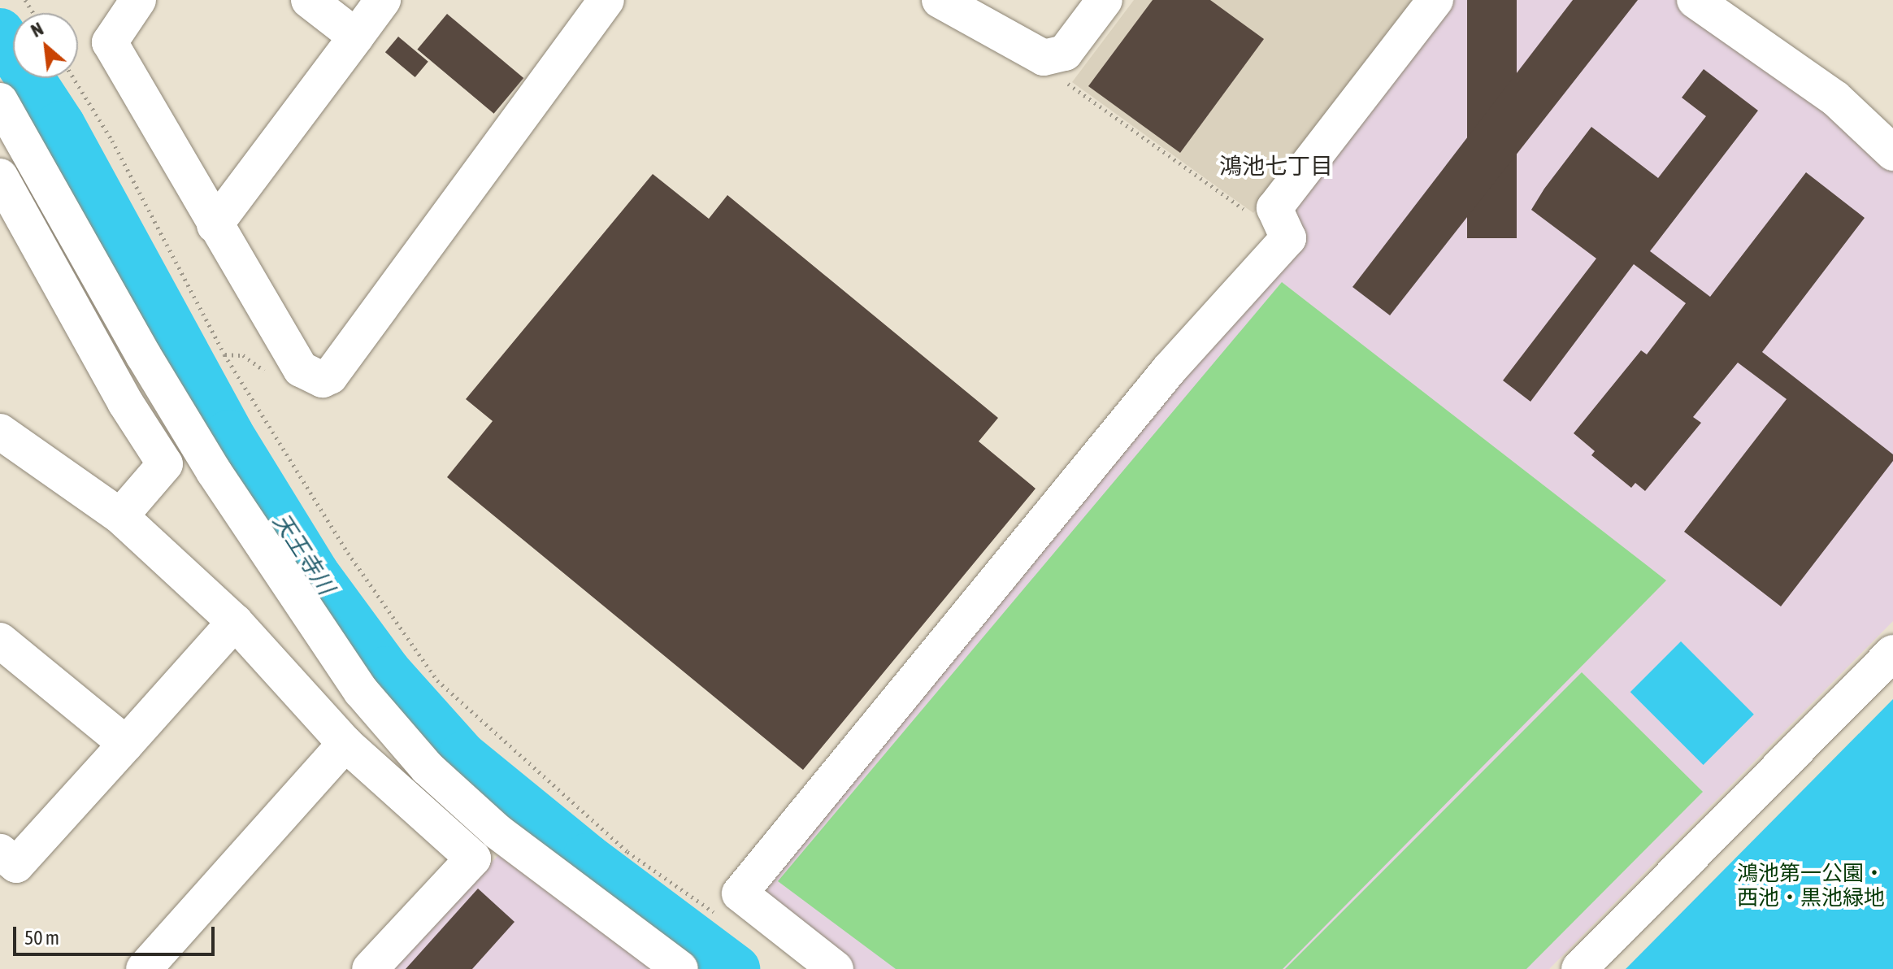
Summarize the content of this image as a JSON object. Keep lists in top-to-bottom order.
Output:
{
  "districts": ["鴻池七丁目"],
  "water": ["天王寺川"],
  "parks": ["鴻池第一公園・ 西池・黒池緑地"],
  "scale_bar": "50 m",
  "north": "top left"
}
